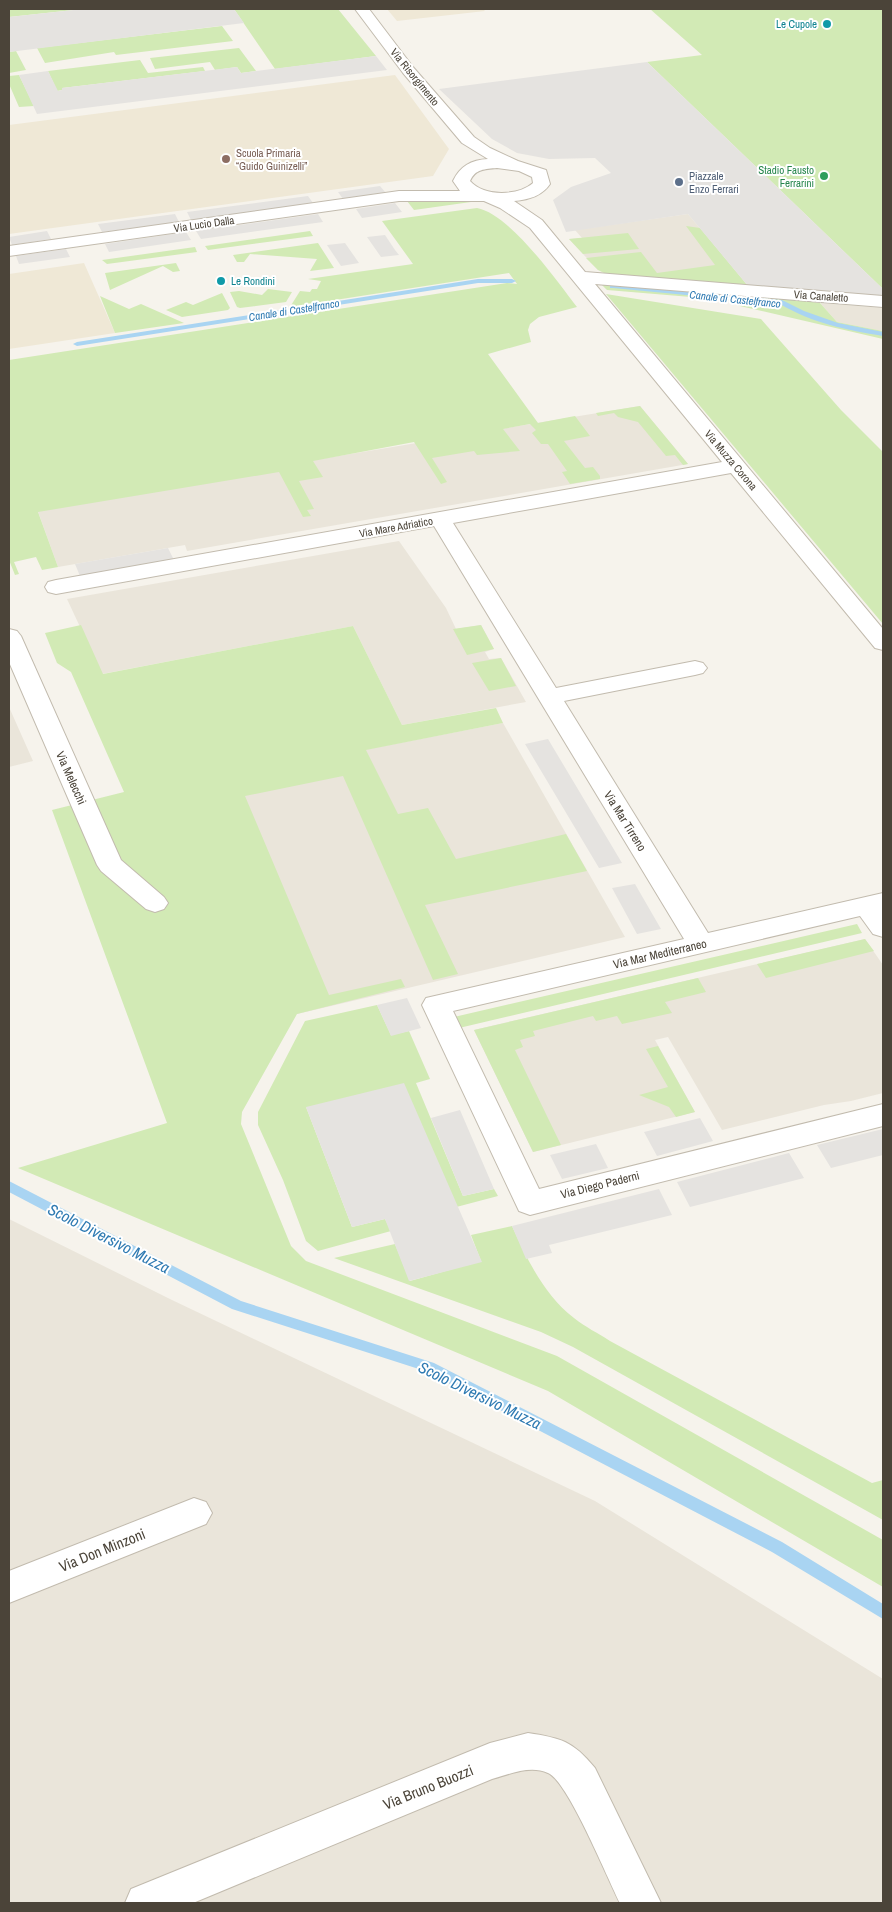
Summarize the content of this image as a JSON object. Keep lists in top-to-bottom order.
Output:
{
  "streets": {
    "street": [
      "Via Risorgimento",
      "Via Lucio Dalla",
      "Via Canaletto",
      "Via Muzza Corona",
      "Via Mare Adriatico",
      "Via Melecchi",
      "Via Mar Tirreno",
      "Via Mar Mediterraneo",
      "Via Diego Paderni",
      "Via Don Minzoni",
      "Via Bruno Buozzi"
    ]
  },
  "crossings": [
    ["Via Risorgimento", "Via Lucio Dalla"],
    ["Via Canaletto", "Via Muzza Corona"],
    ["Via Muzza Corona", "Via Mare Adriatico"],
    ["Via Mare Adriatico", "Via Mar Tirreno"],
    ["Via Mar Tirreno", "Via Mar Mediterraneo"],
    ["Via Mar Mediterraneo", "Via Diego Paderni"]
  ],
  "water": ["Canale di Castelfranco", "Scolo Diversivo Muzza"],
  "places": [
    "Le Cupole",
    "Scuola Primaria “Guido Guinizelli”",
    "Stadio Fausto Ferrarini",
    "Piazzale Enzo Ferrari",
    "Le Rondini"
  ]
}
